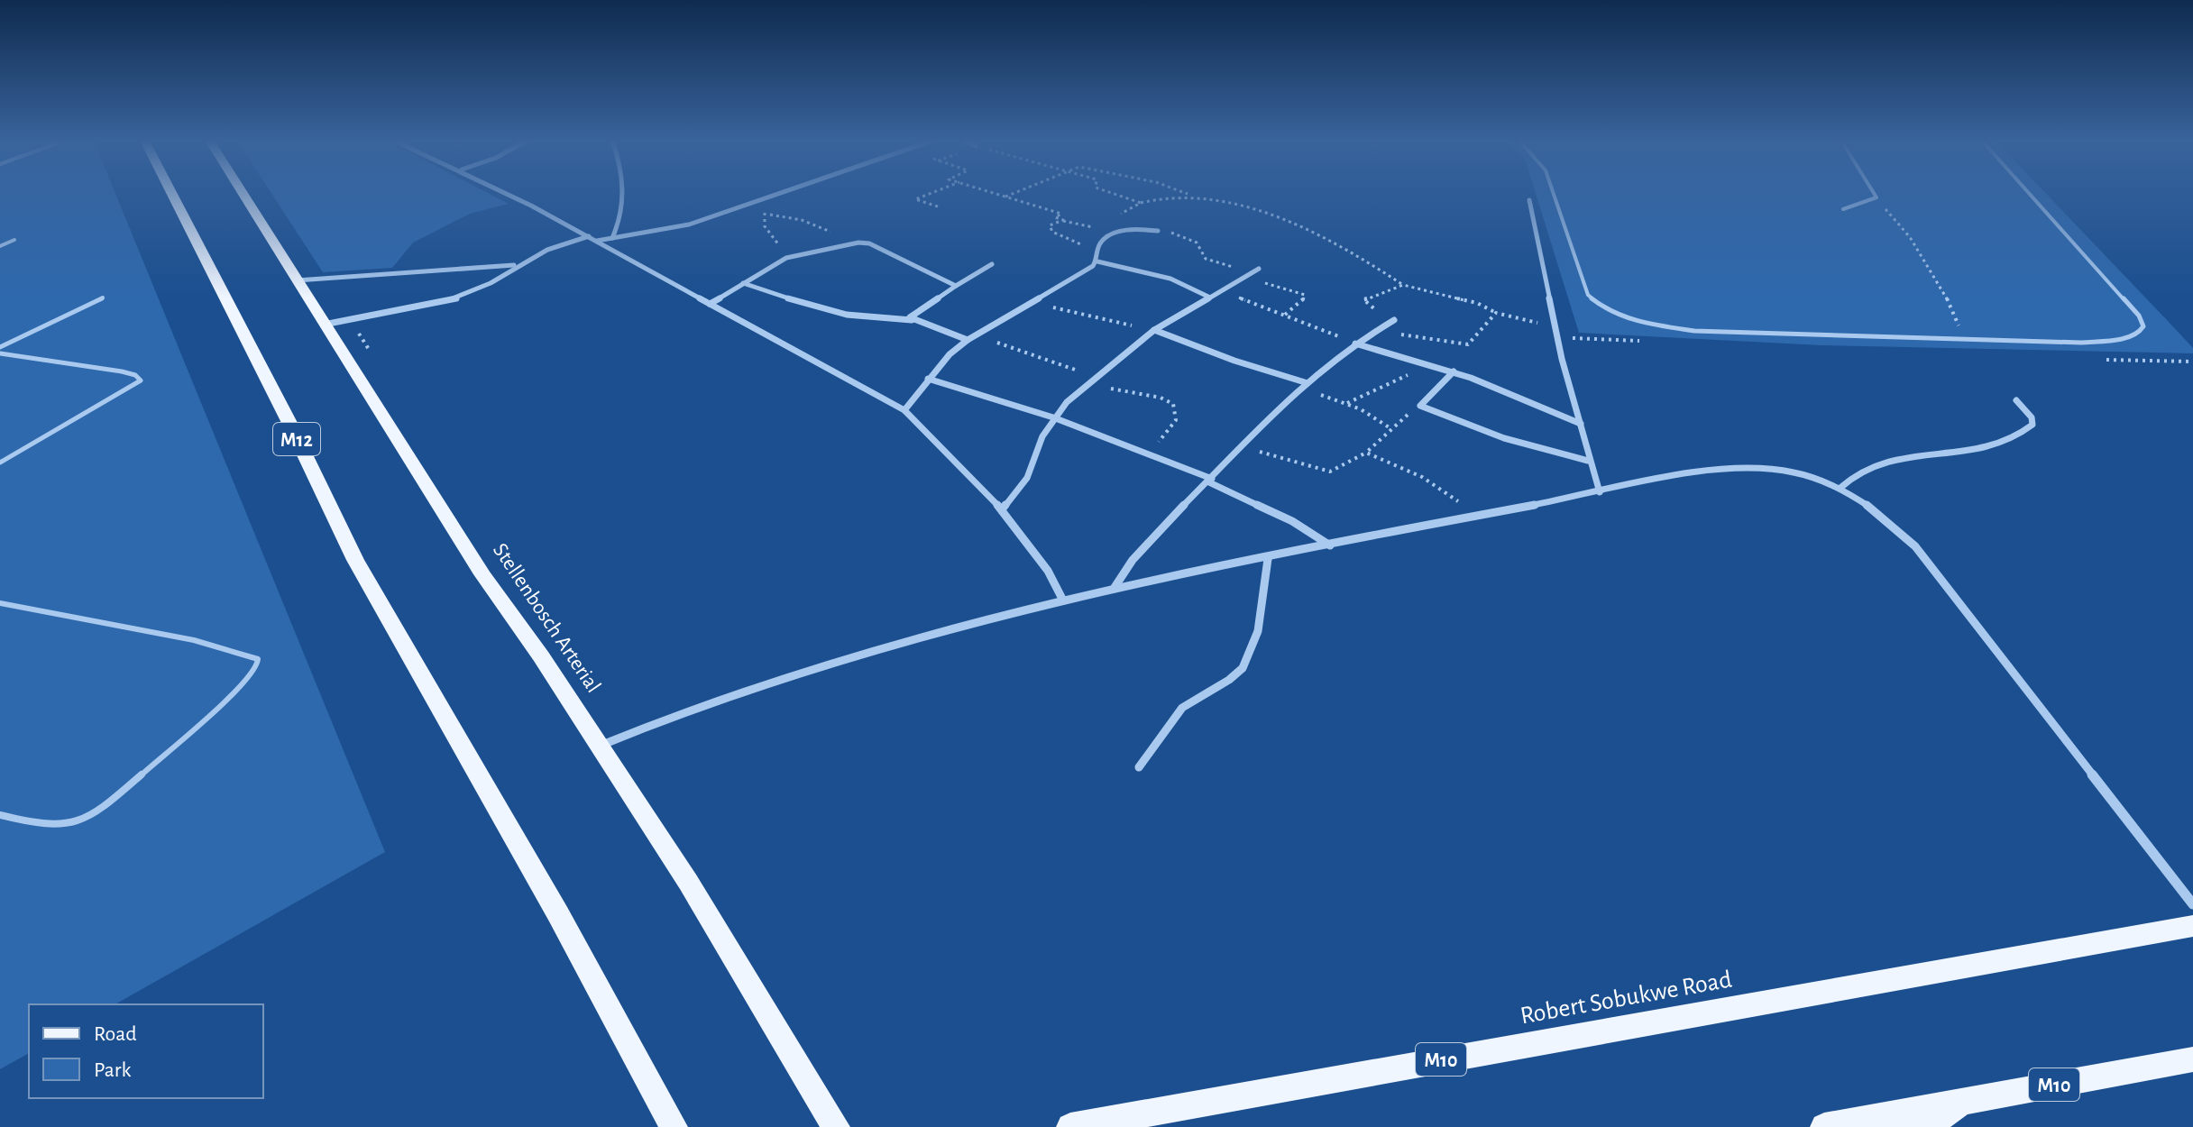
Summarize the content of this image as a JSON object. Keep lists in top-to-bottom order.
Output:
{
  "streets": {
    "main road": [
      "M12",
      "Stellenbosch Arterial",
      "Robert Sobukwe Road",
      "M10"
    ]
  },
  "legend": ["Road", "Park"]
}
